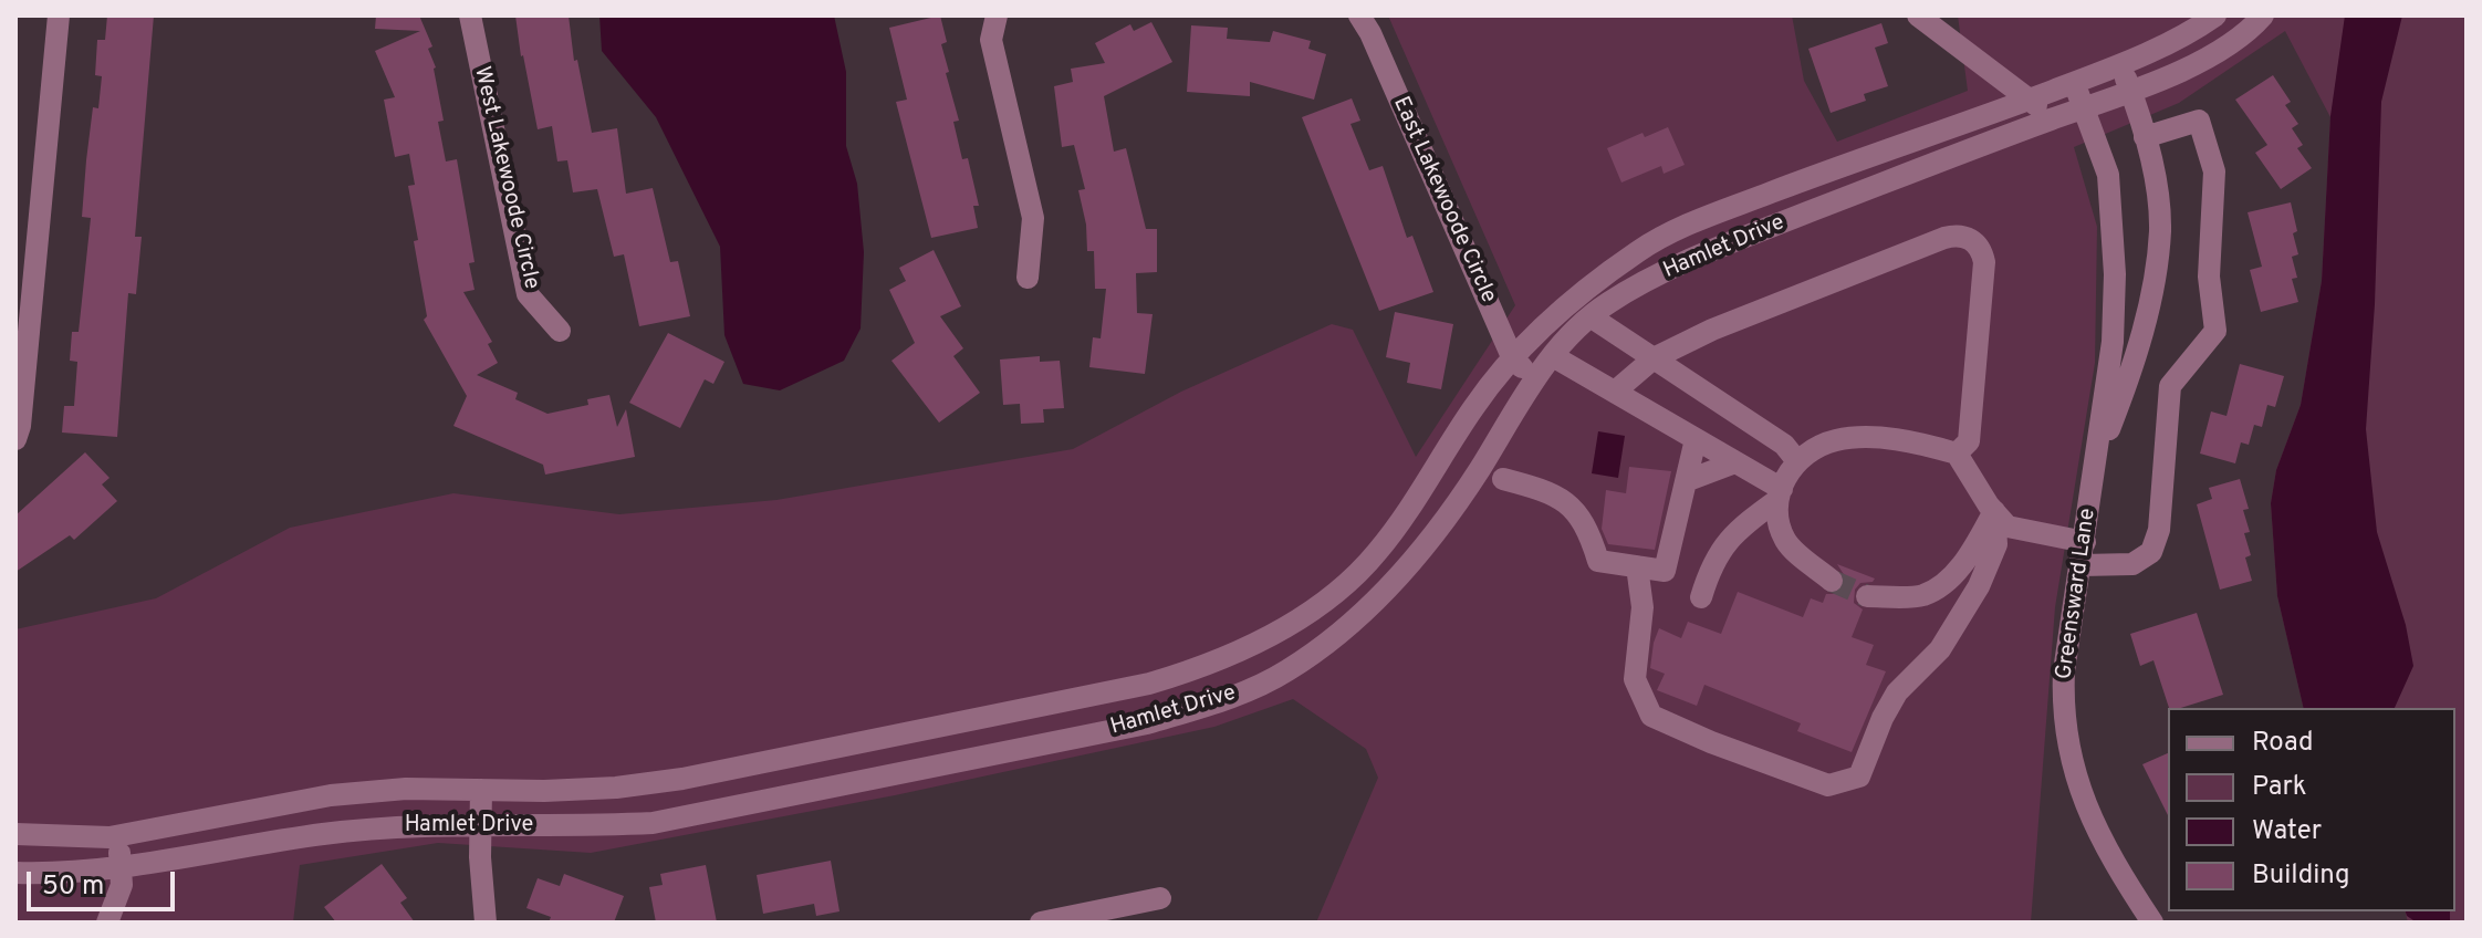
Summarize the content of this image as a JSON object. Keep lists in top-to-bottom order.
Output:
{
  "streets": {
    "street": [
      "West Lakewoode Circle",
      "East Lakewoode Circle",
      "Hamlet Drive",
      "Greensward Lane"
    ]
  },
  "crossings": [
    ["East Lakewoode Circle", "Hamlet Drive"],
    ["Hamlet Drive", "Greensward Lane"]
  ],
  "legend": [
    "Road",
    "Park",
    "Water",
    "Building"
  ],
  "scale_bar": "50 m"
}
